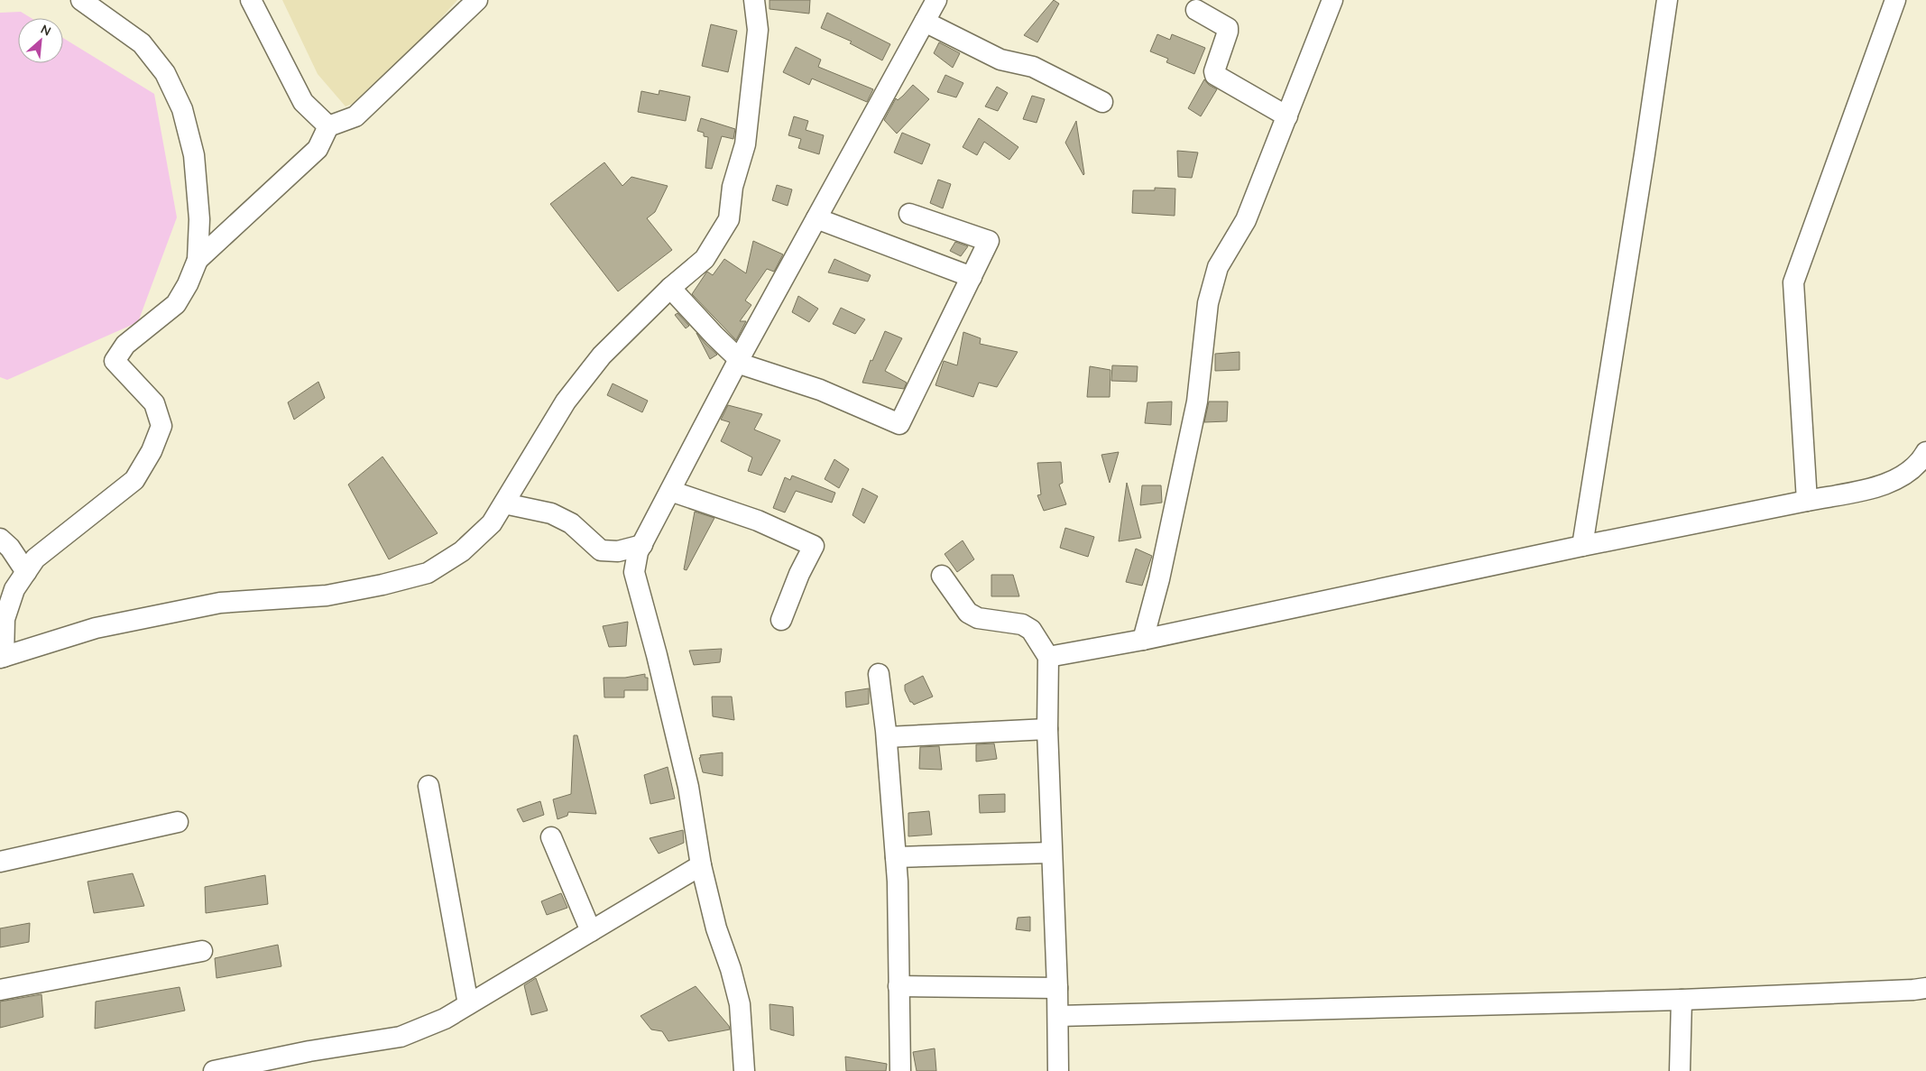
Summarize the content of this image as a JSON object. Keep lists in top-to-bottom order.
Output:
{
  "north": "top right"
}
